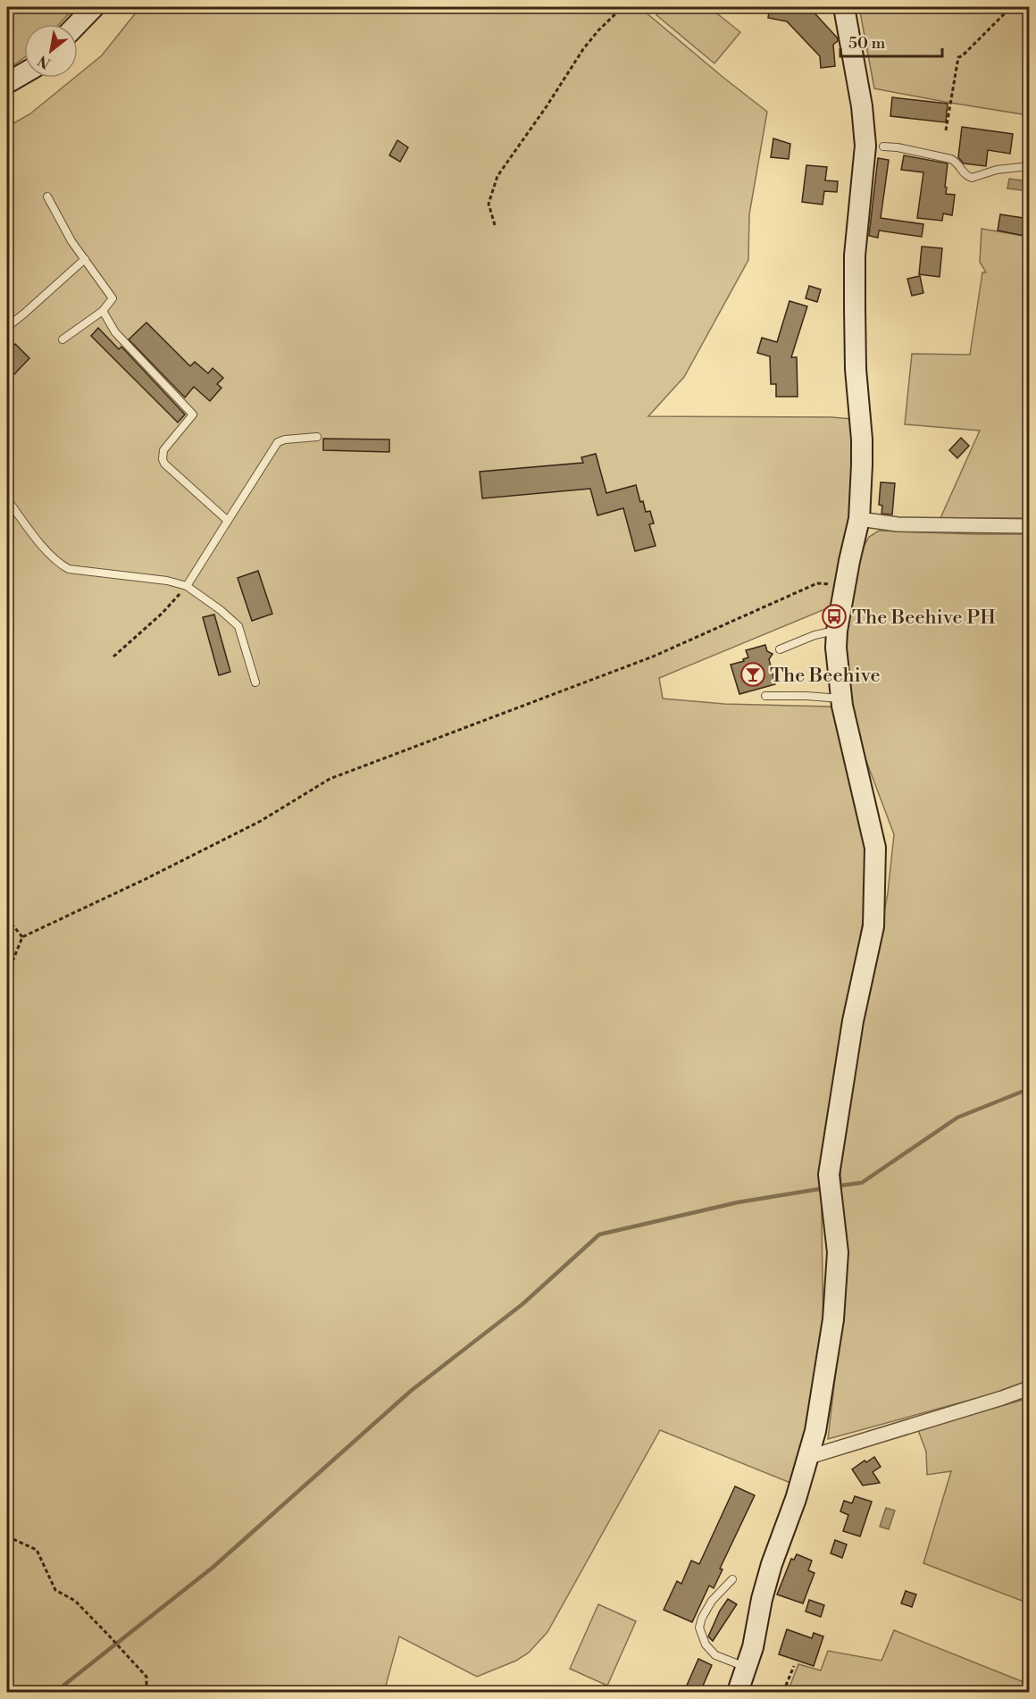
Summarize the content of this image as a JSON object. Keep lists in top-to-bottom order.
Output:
{
  "places": {
    "bus stop": ["The Beehive PH"],
    "bar": ["The Beehive"]
  },
  "scale_bar": "50 m",
  "north": "bottom left"
}
